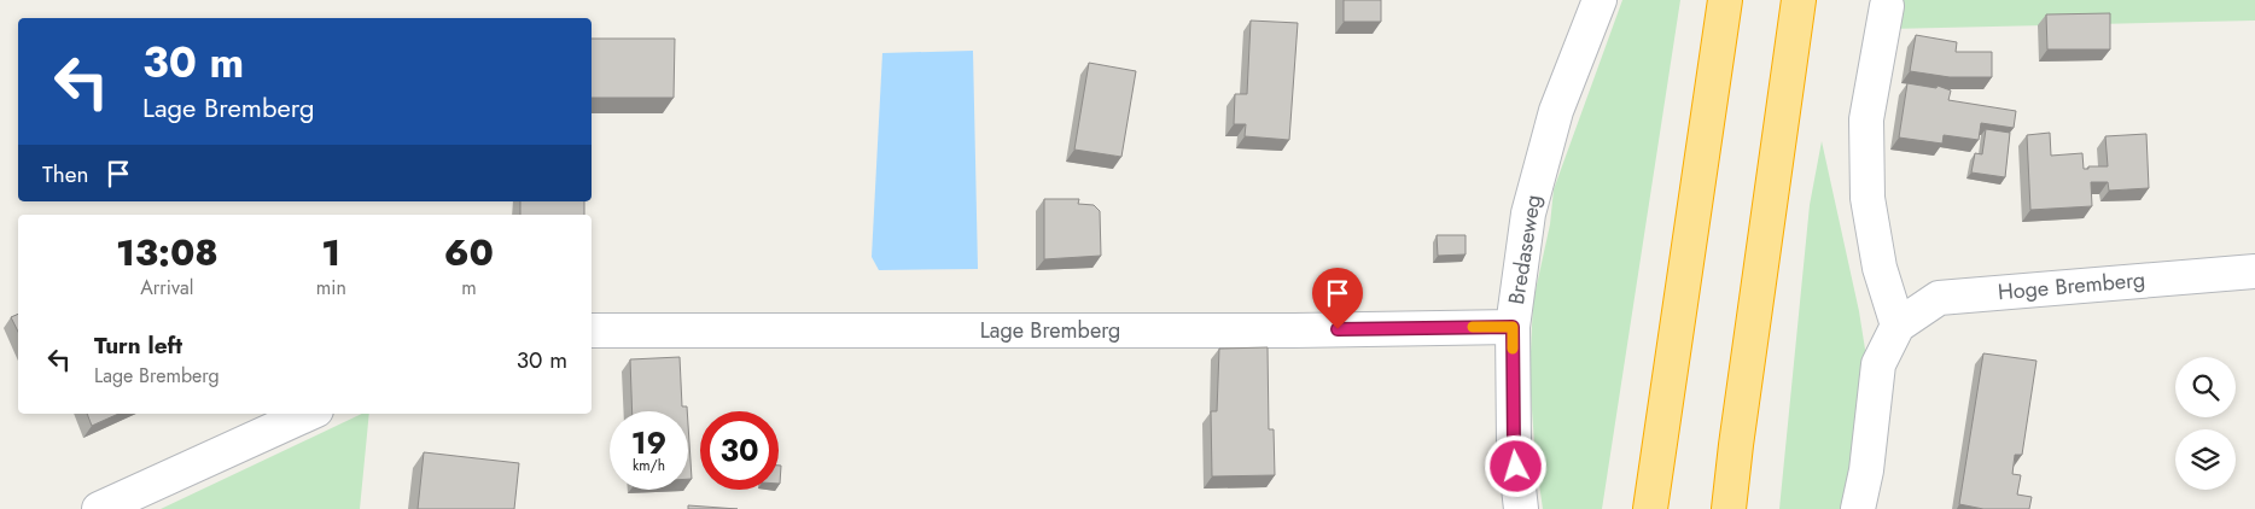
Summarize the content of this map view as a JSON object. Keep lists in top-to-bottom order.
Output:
{
  "streets": {
    "street": ["Bredaseweg", "Hoge Bremberg", "Lage Bremberg"]
  },
  "crossings": [
    ["Bredaseweg", "Lage Bremberg"]
  ],
  "page": {
    "turn": ["30 m", "Lage Bremberg"],
    "then": "Then",
    "eta": [
      "13:08",
      "Arrival",
      "1",
      "min",
      "60",
      "m"
    ],
    "list": [
      {
        "name": "Turn left",
        "note": "Lage Bremberg",
        "value": "30 m"
      }
    ],
    "speed": "19 km/h",
    "limit": "30"
  }
}
